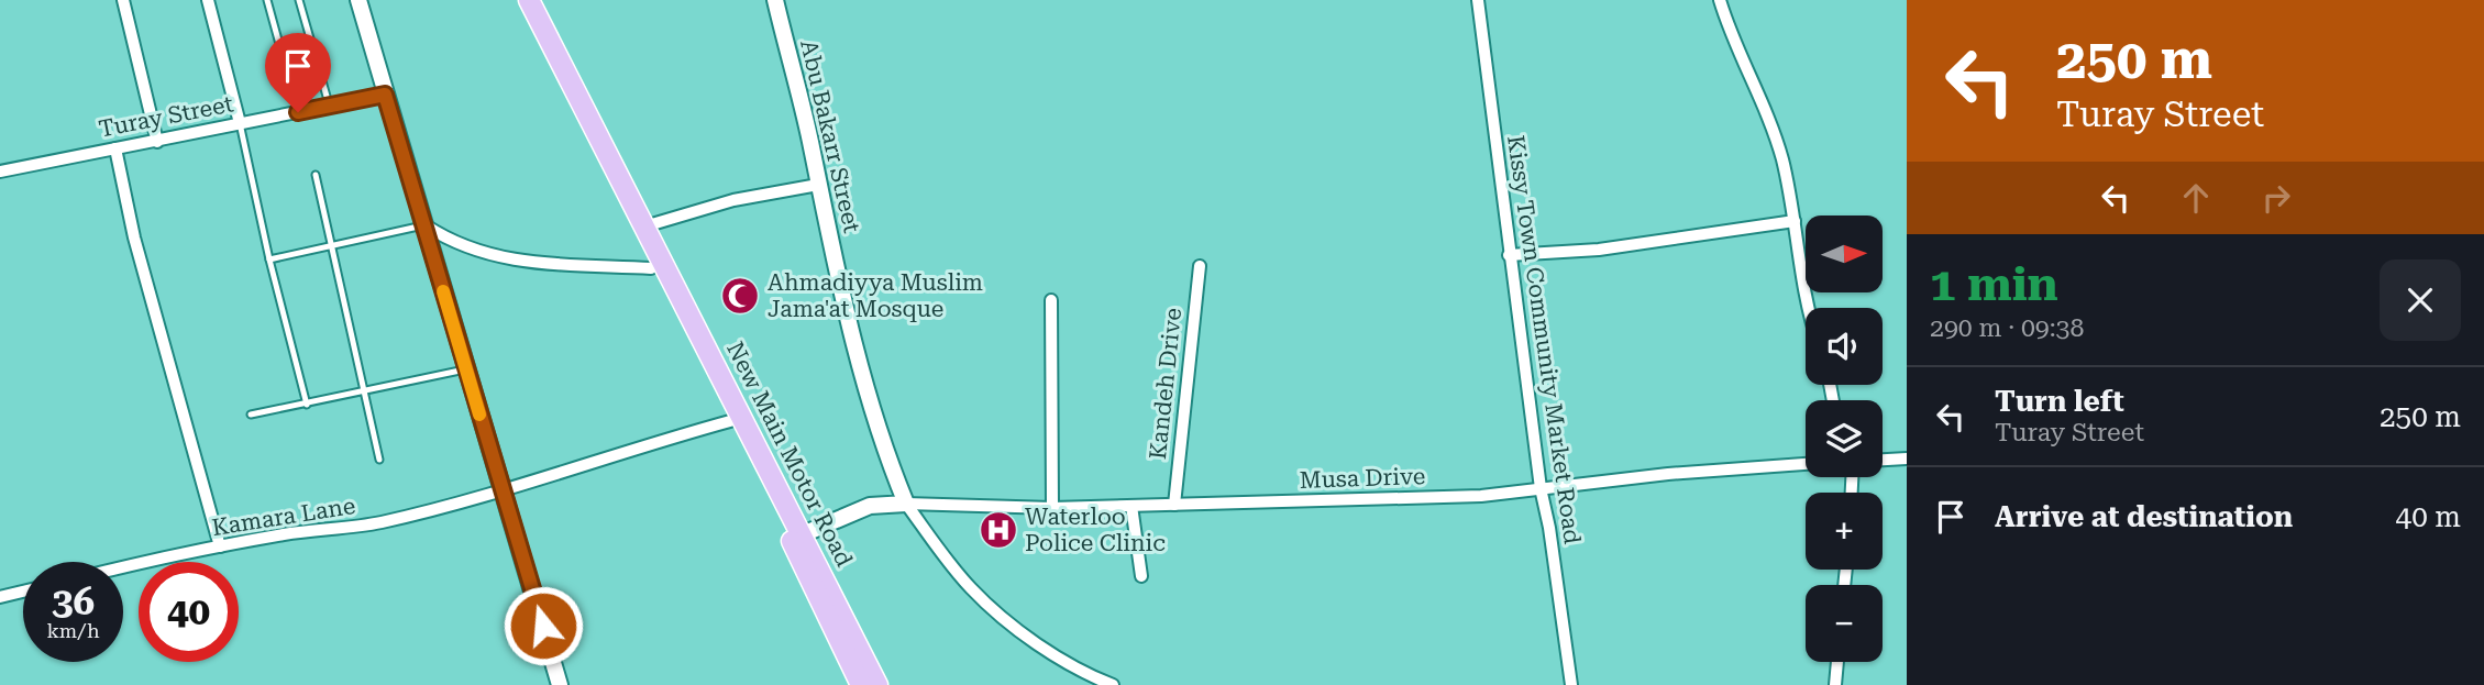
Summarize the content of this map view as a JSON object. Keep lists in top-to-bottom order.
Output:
{
  "streets": {
    "highway": ["New Main Motor Road"],
    "street": [
      "Turay Street",
      "Abu Bakarr Street",
      "Kissy Town Community Market Road",
      "Kandeh Drive",
      "Musa Drive",
      "Kamara Lane"
    ]
  },
  "crossings": [
    ["Abu Bakarr Street", "Musa Drive"],
    ["Kissy Town Community Market Road", "Musa Drive"],
    ["Kandeh Drive", "Musa Drive"],
    ["New Main Motor Road", "Kamara Lane"]
  ],
  "places": {
    "mosque": ["Ahmadiyya Muslim Jama'at Mosque"],
    "hospital": ["Waterloo Police Clinic"]
  },
  "north": "right",
  "page": {
    "turn": ["250 m", "Turay Street"],
    "map_buttons": ["+", "−"],
    "heading": ["1 min", "290 m · 09:38"],
    "list": [
      {
        "name": "Turn left",
        "note": "Turay Street",
        "value": "250 m"
      },
      {
        "name": "Arrive at destination",
        "value": "40 m"
      }
    ],
    "speed": "36 km/h",
    "limit": "40"
  }
}
